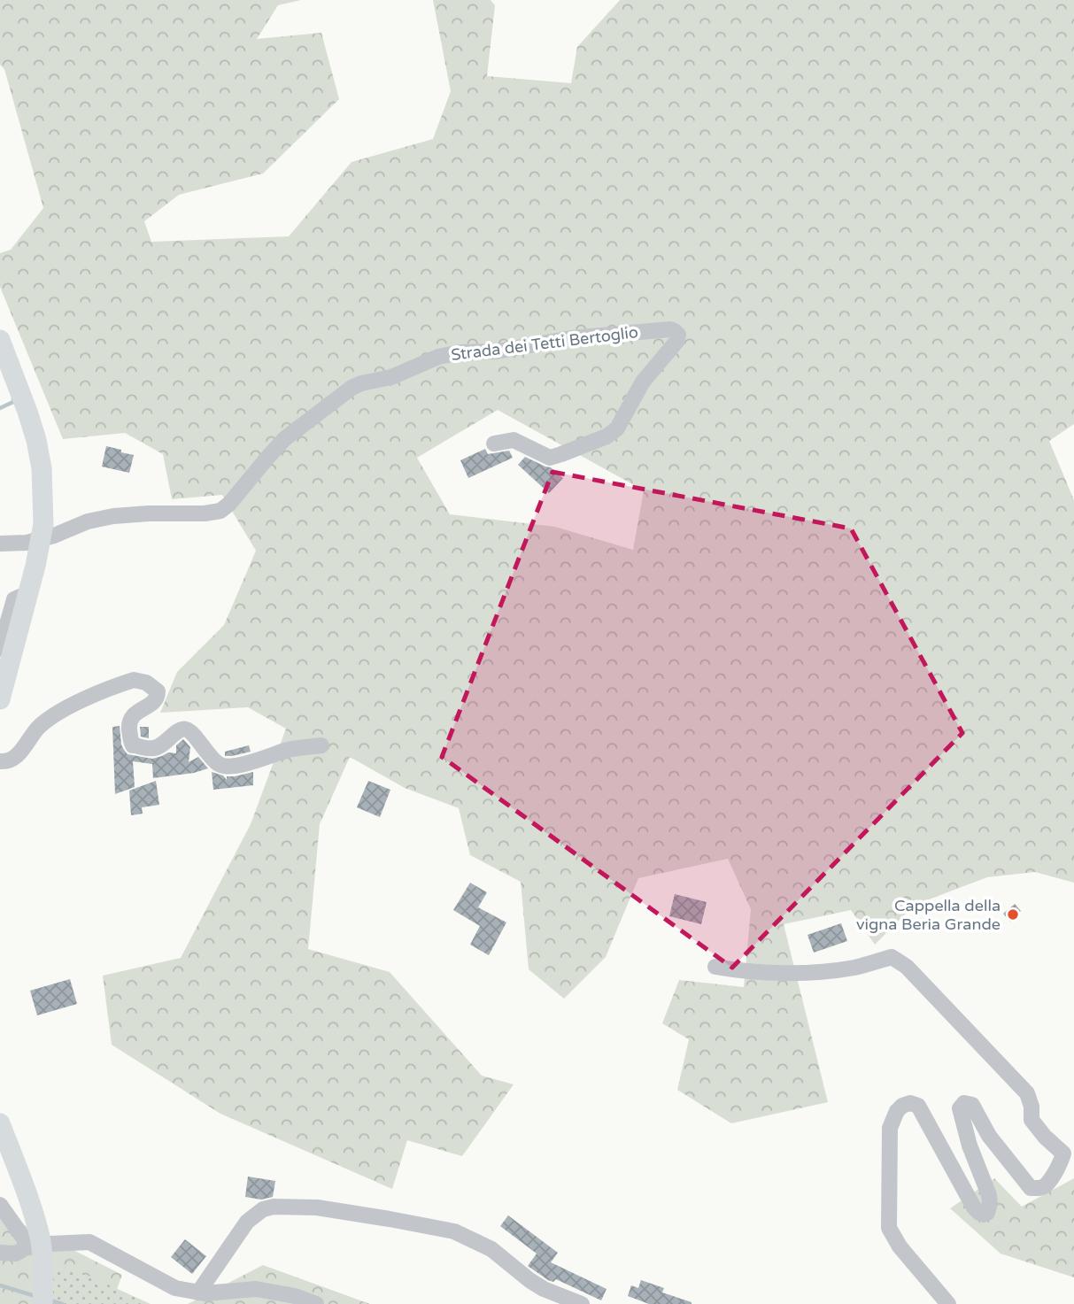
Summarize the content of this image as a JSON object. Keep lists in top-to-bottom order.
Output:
{
  "streets": {
    "street": ["Strada dei Tetti Bertoglio"]
  },
  "places": ["Cappella della vigna Beria Grande"]
}
